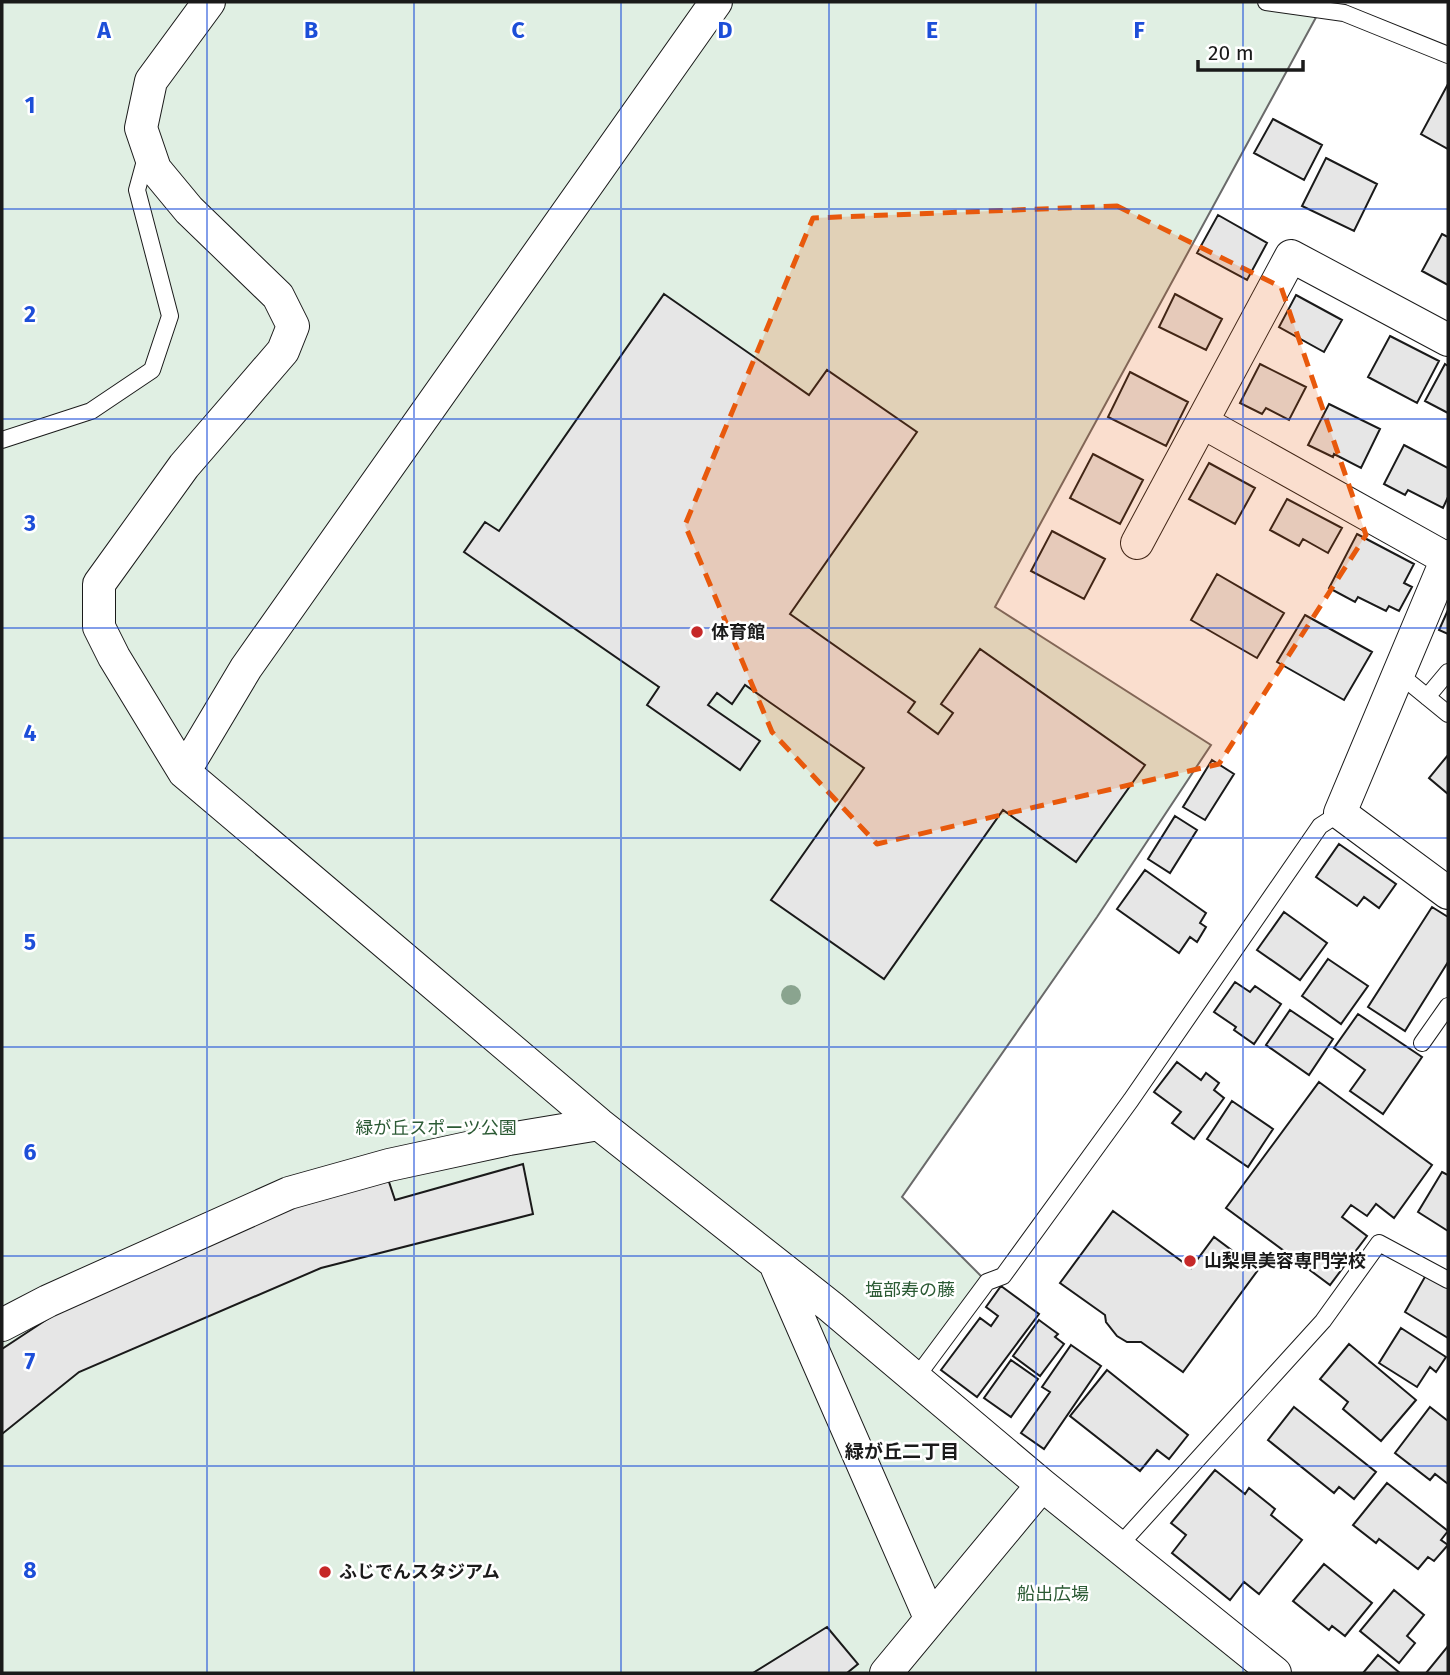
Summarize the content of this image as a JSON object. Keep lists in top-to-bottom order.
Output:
{
  "districts": ["緑が丘二丁目"],
  "parks": ["緑が丘スポーツ公園", "塩部寿の藤", "船出広場"],
  "places": ["体育館", "山梨県美容専門学校", "ふじでんスタジアム"],
  "scale_bar": "20 m",
  "grid": {
    "columns": [
      "A",
      "B",
      "C",
      "D",
      "E",
      "F"
    ],
    "rows": [
      "1",
      "2",
      "3",
      "4",
      "5",
      "6",
      "7",
      "8"
    ]
  }
}
